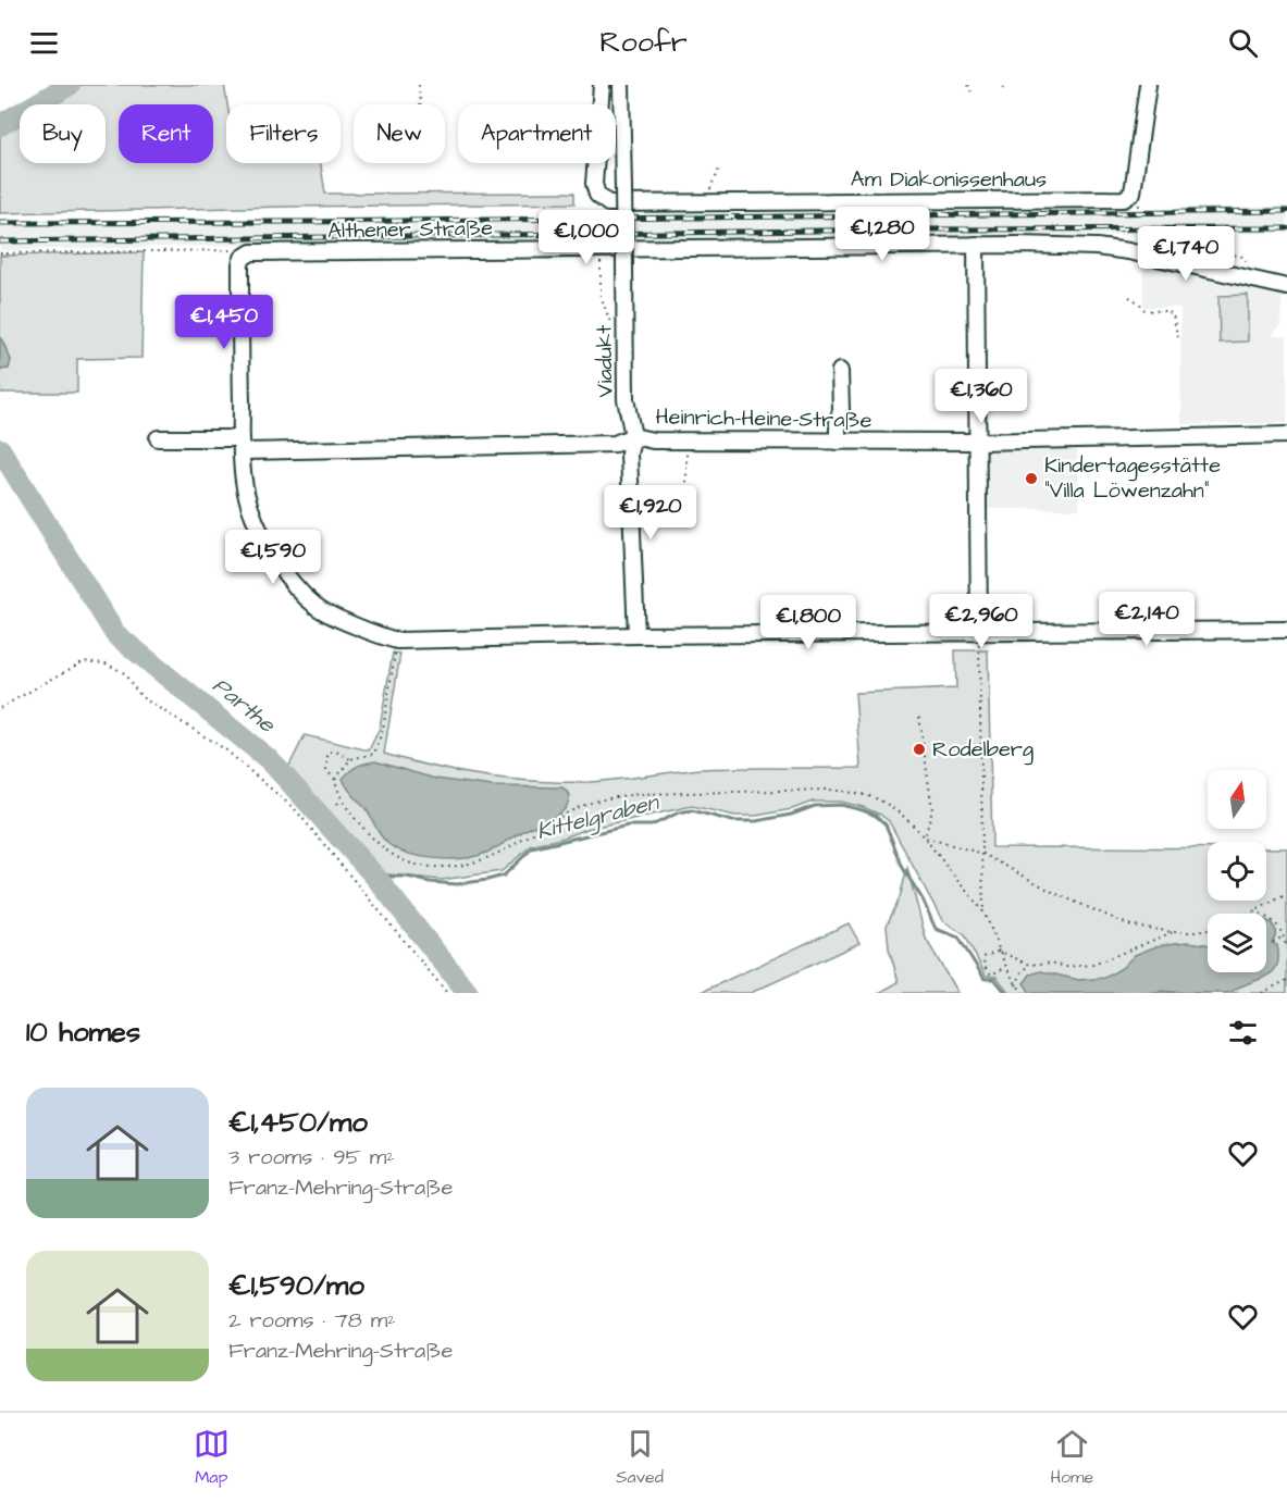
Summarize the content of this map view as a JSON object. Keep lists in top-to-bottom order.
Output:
{
  "streets": {
    "street": [
      "Am Diakonissenhaus",
      "Althener Straße",
      "Viadukt",
      "Heinrich-Heine-Straße"
    ]
  },
  "crossings": [
    ["Viadukt", "Heinrich-Heine-Straße"]
  ],
  "water": ["Parthe", "Kittelgraben"],
  "places": ["Kindertagesstätte \"Villa Löwenzahn\"", "Rodelberg"],
  "north": "top",
  "page": {
    "header": "Roofr",
    "chip": [
      "Buy",
      "Rent",
      "Filters",
      "New",
      "Apartment"
    ],
    "price": [
      "€1,280",
      "€1,000",
      "€1,740",
      "€1,450",
      "€1,360",
      "€1,920",
      "€1,590",
      "€2,140",
      "€2,960",
      "€1,800"
    ],
    "heading": "10 homes",
    "list": [
      {
        "name": "€1,450/mo",
        "note": "3 rooms · 95 m² · Franz-Mehring-Straße"
      },
      {
        "name": "€1,590/mo",
        "note": "2 rooms · 78 m² · Franz-Mehring-Straße"
      }
    ],
    "tabs": ["Map", "Saved", "Home"]
  }
}
